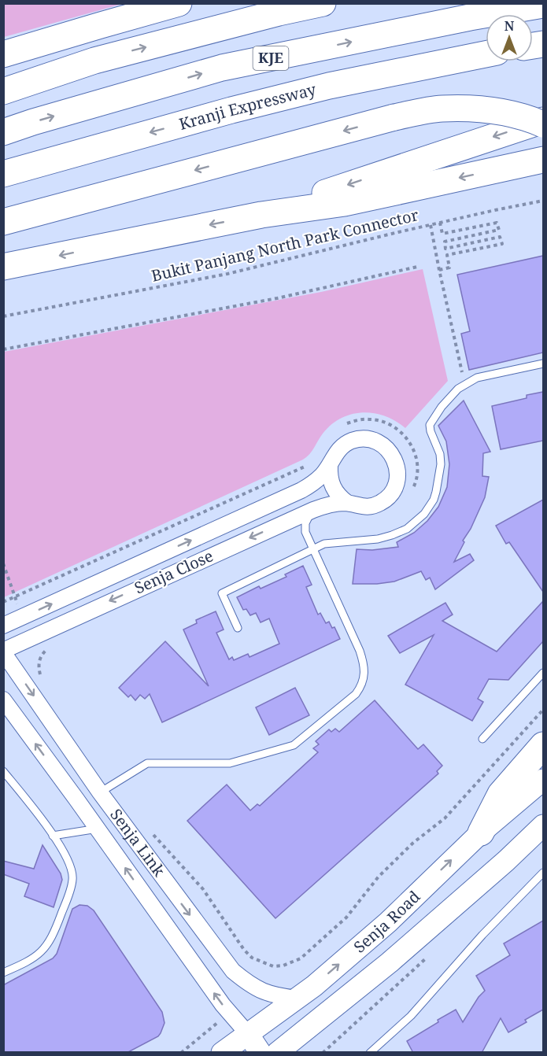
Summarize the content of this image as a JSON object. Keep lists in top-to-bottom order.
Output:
{
  "streets": {
    "highway": ["KJE", "Kranji Expressway"],
    "street": ["Senja Close", "Senja Link", "Senja Road"],
    "path": ["Bukit Panjang North Park Connector"]
  },
  "crossings": [
    ["Senja Close", "Senja Link"],
    ["Senja Link", "Senja Road"]
  ],
  "north": "top"
}
